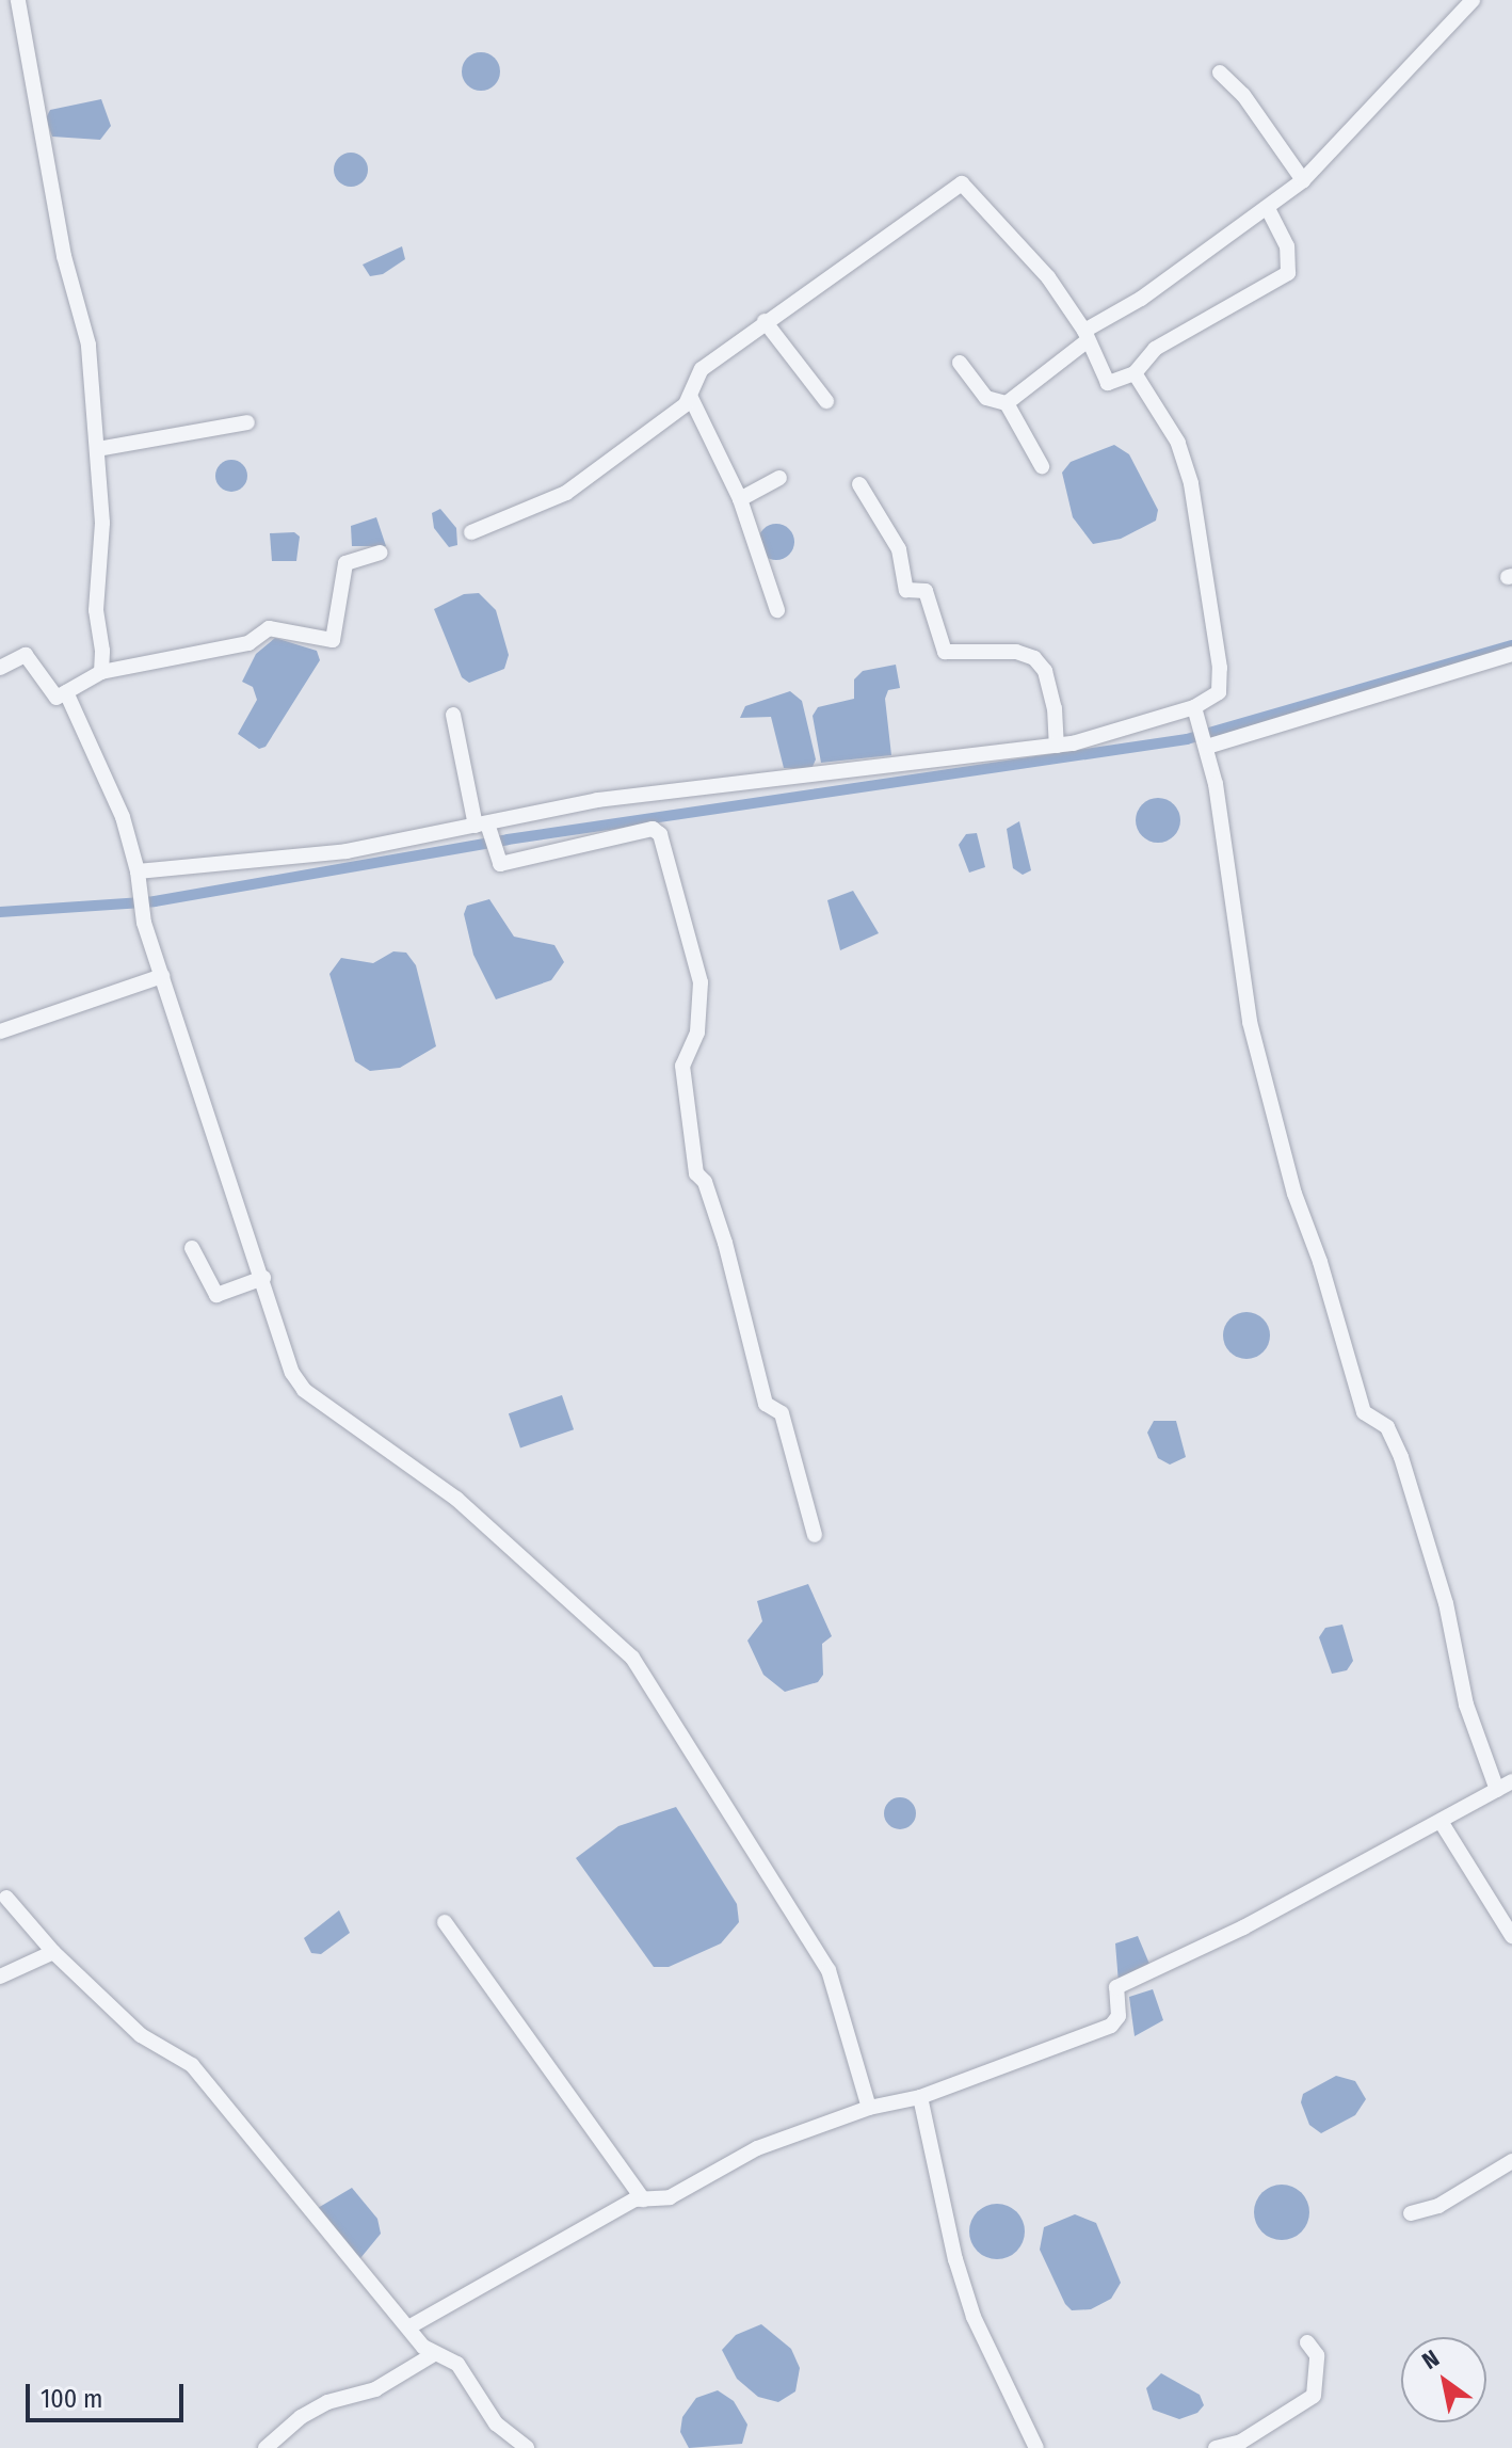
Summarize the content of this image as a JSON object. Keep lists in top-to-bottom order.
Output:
{
  "scale_bar": "100 m",
  "north": "top left"
}
